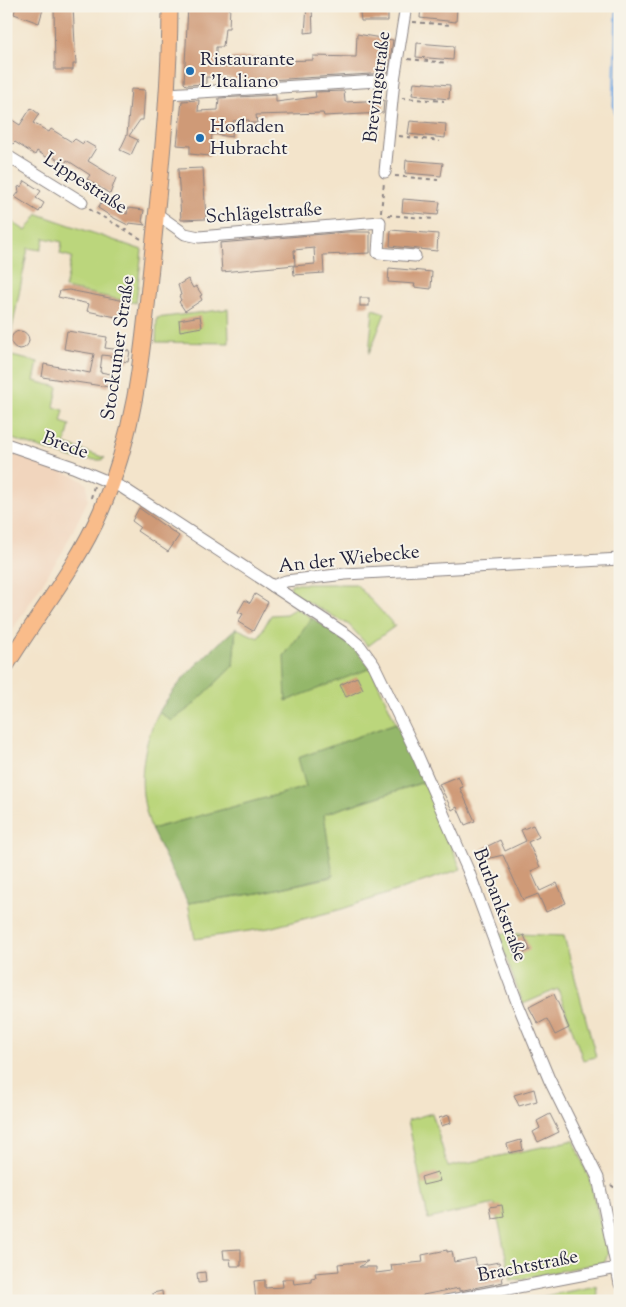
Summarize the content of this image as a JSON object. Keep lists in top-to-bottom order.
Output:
{
  "streets": {
    "main road": ["Stockumer Straße"],
    "street": [
      "Brevingstraße",
      "Lippestraße",
      "Schlägelstraße",
      "Brede",
      "An der Wiebecke",
      "Burbankstraße",
      "Brachtstraße"
    ]
  },
  "crossings": [
    ["Schlägelstraße", "Stockumer Straße"],
    ["Stockumer Straße", "Brede"],
    ["Stockumer Straße", "An der Wiebecke"],
    ["Brede", "An der Wiebecke"],
    ["An der Wiebecke", "Burbankstraße"],
    ["Burbankstraße", "Brachtstraße"]
  ],
  "places": ["Ristaurante L'Italiano", "Hofladen Hubracht"]
}
